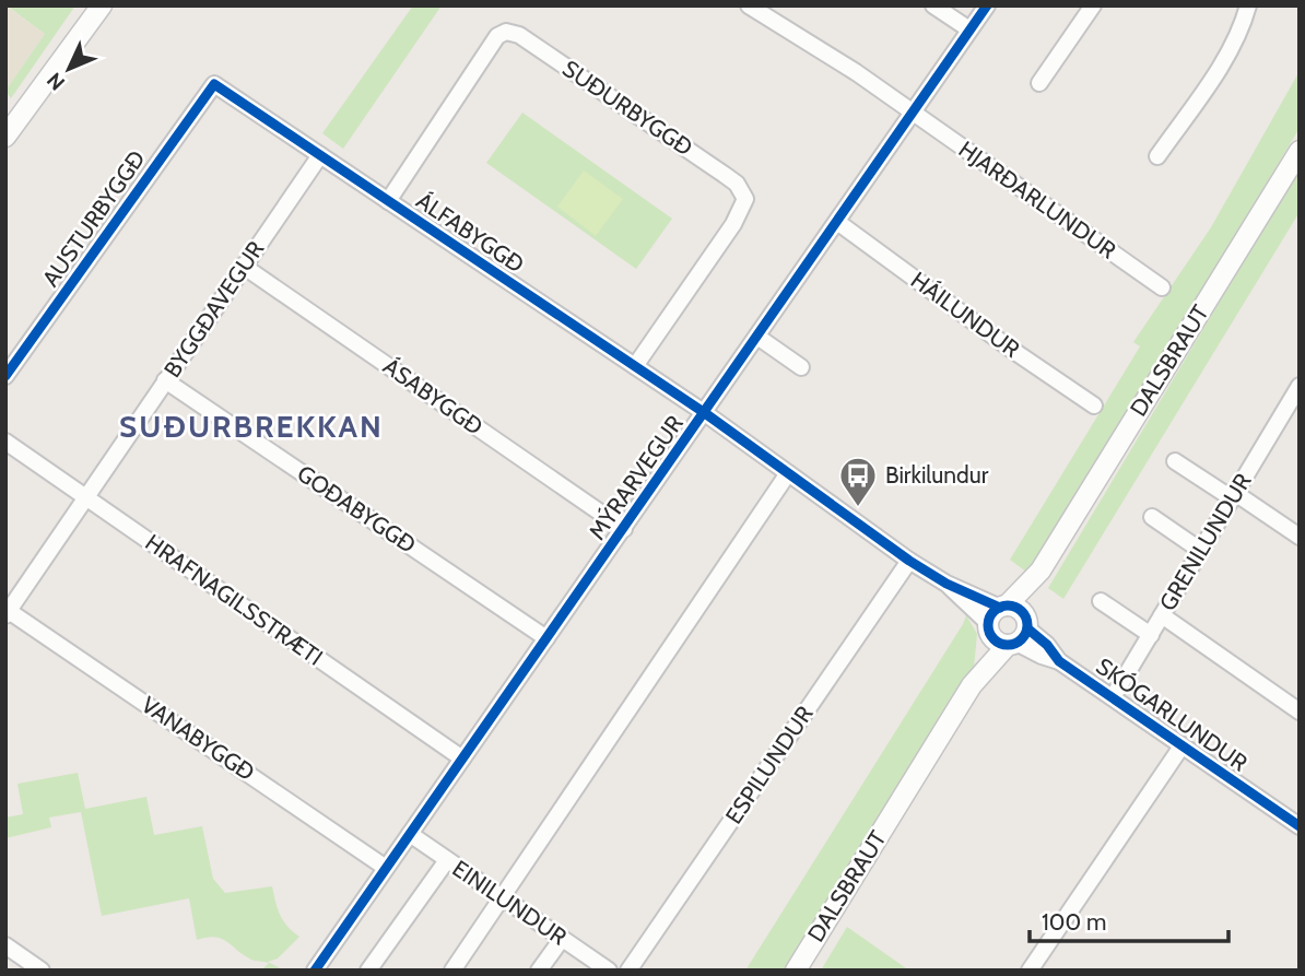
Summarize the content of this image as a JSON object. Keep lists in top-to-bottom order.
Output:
{
  "streets": {
    "street": [
      "SUÐURBYGGÐ",
      "HJARÐARLUNDUR",
      "AUSTURBYGGÐ",
      "ÁLFABYGGÐ",
      "BYGGÐAVEGUR",
      "HÁILUNDUR",
      "DALSBRAUT",
      "ÁSABYGGÐ",
      "MÝRARVEGUR",
      "GOÐABYGGÐ",
      "GRENILUNDUR",
      "HRAFNAGILSSTRÆTI",
      "SKÓGARLUNDUR",
      "VANABYGGÐ",
      "ESPILUNDUR",
      "EINILUNDUR"
    ]
  },
  "crossings": [
    ["SUÐURBYGGÐ", "ÁLFABYGGÐ"],
    ["HJARÐARLUNDUR", "MÝRARVEGUR"],
    ["AUSTURBYGGÐ", "ÁLFABYGGÐ"],
    ["ÁLFABYGGÐ", "BYGGÐAVEGUR"],
    ["ÁLFABYGGÐ", "MÝRARVEGUR"],
    ["BYGGÐAVEGUR", "ÁSABYGGÐ"],
    ["BYGGÐAVEGUR", "GOÐABYGGÐ"],
    ["BYGGÐAVEGUR", "HRAFNAGILSSTRÆTI"],
    ["BYGGÐAVEGUR", "VANABYGGÐ"],
    ["HÁILUNDUR", "MÝRARVEGUR"],
    ["DALSBRAUT", "SKÓGARLUNDUR"],
    ["ÁSABYGGÐ", "MÝRARVEGUR"],
    ["MÝRARVEGUR", "GOÐABYGGÐ"],
    ["MÝRARVEGUR", "HRAFNAGILSSTRÆTI"],
    ["MÝRARVEGUR", "VANABYGGÐ"],
    ["MÝRARVEGUR", "EINILUNDUR"],
    ["GRENILUNDUR", "SKÓGARLUNDUR"]
  ],
  "districts": ["SUÐURBREKKAN"],
  "places": {
    "bus stop": ["Birkilundur"]
  },
  "scale_bar": "100 m",
  "north": "bottom left"
}
